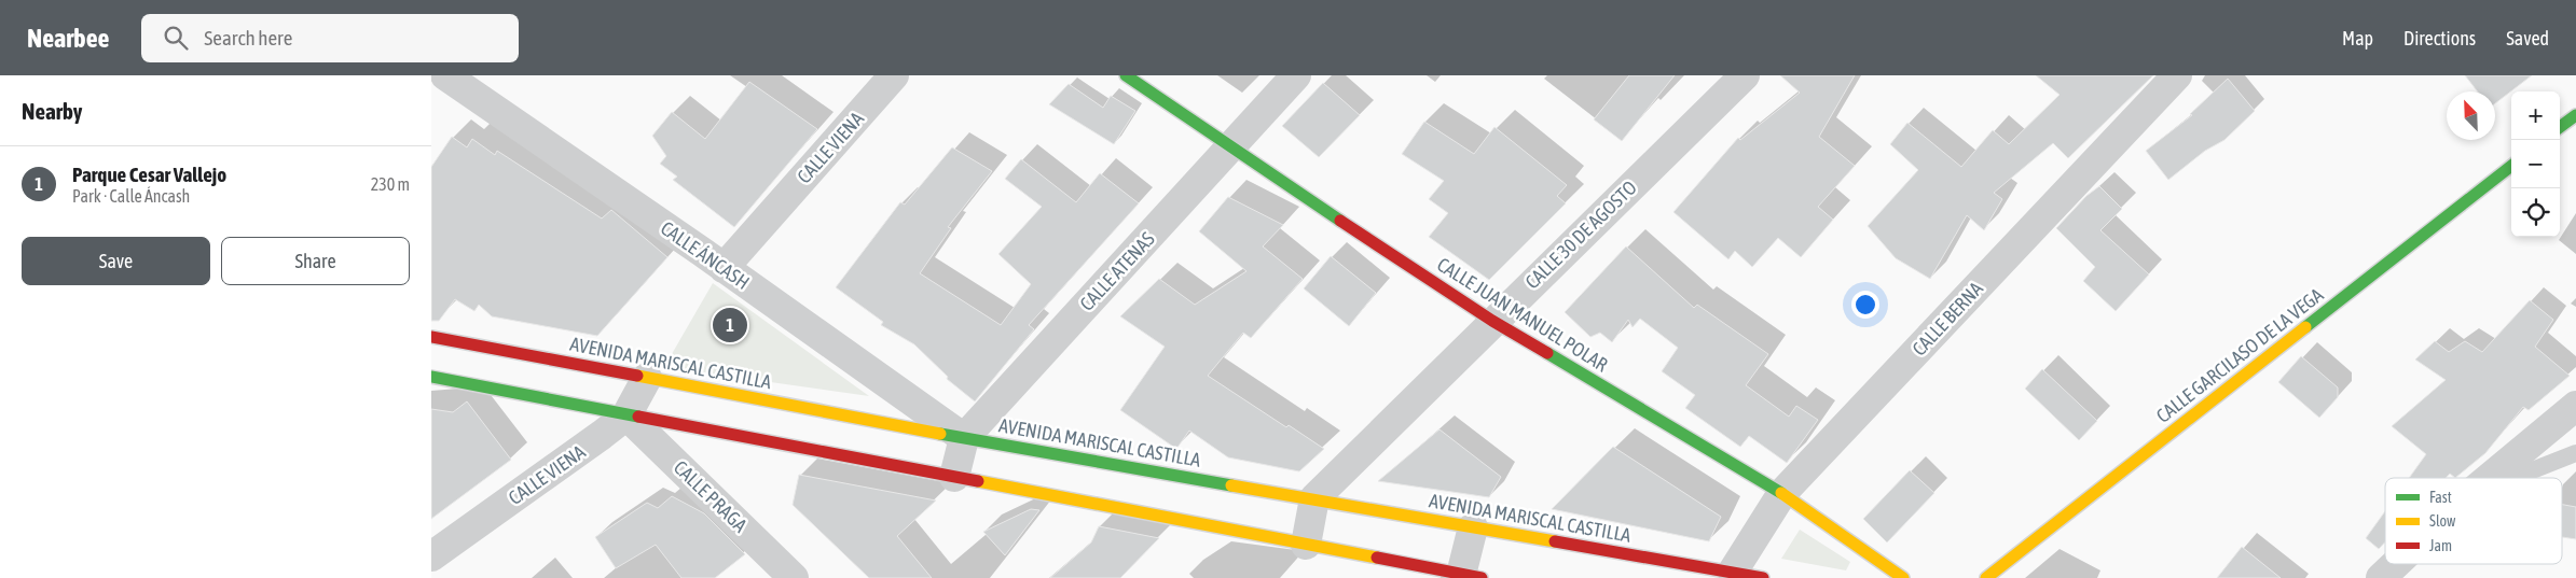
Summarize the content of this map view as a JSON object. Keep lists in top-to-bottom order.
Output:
{
  "streets": {
    "main road": ["CALLE JUAN MANUEL POLAR", "CALLE GARCILASO DE LA VEGA", "AVENIDA MARISCAL CASTILLA"],
    "street": [
      "CALLE VIENA",
      "CALLE 30 DE AGOSTO",
      "CALLE ÁNCASH",
      "CALLE ATENAS",
      "CALLE BERNA",
      "CALLE PRAGA"
    ]
  },
  "crossings": [
    ["CALLE VIENA", "CALLE ÁNCASH"],
    ["CALLE VIENA", "AVENIDA MARISCAL CASTILLA"],
    ["CALLE VIENA", "CALLE PRAGA"],
    ["CALLE 30 DE AGOSTO", "CALLE JUAN MANUEL POLAR"],
    ["CALLE 30 DE AGOSTO", "AVENIDA MARISCAL CASTILLA"],
    ["CALLE ÁNCASH", "CALLE ATENAS"],
    ["CALLE ÁNCASH", "AVENIDA MARISCAL CASTILLA"],
    ["CALLE ATENAS", "CALLE JUAN MANUEL POLAR"],
    ["CALLE ATENAS", "AVENIDA MARISCAL CASTILLA"],
    ["CALLE JUAN MANUEL POLAR", "CALLE BERNA"],
    ["CALLE BERNA", "AVENIDA MARISCAL CASTILLA"]
  ],
  "legend": ["Fast", "Slow", "Jam"],
  "north": "top left",
  "page": {
    "header": "Nearbee",
    "search": "Search here",
    "nav": ["Map", "Directions", "Saved"],
    "heading": "Nearby",
    "map_buttons": ["+", "−"],
    "list": [
      {
        "mark": "1",
        "name": "Parque Cesar Vallejo",
        "note": "Park · Calle Áncash",
        "value": "230 m"
      }
    ],
    "buttons": ["Save", "Share"],
    "pins": "1"
  }
}
